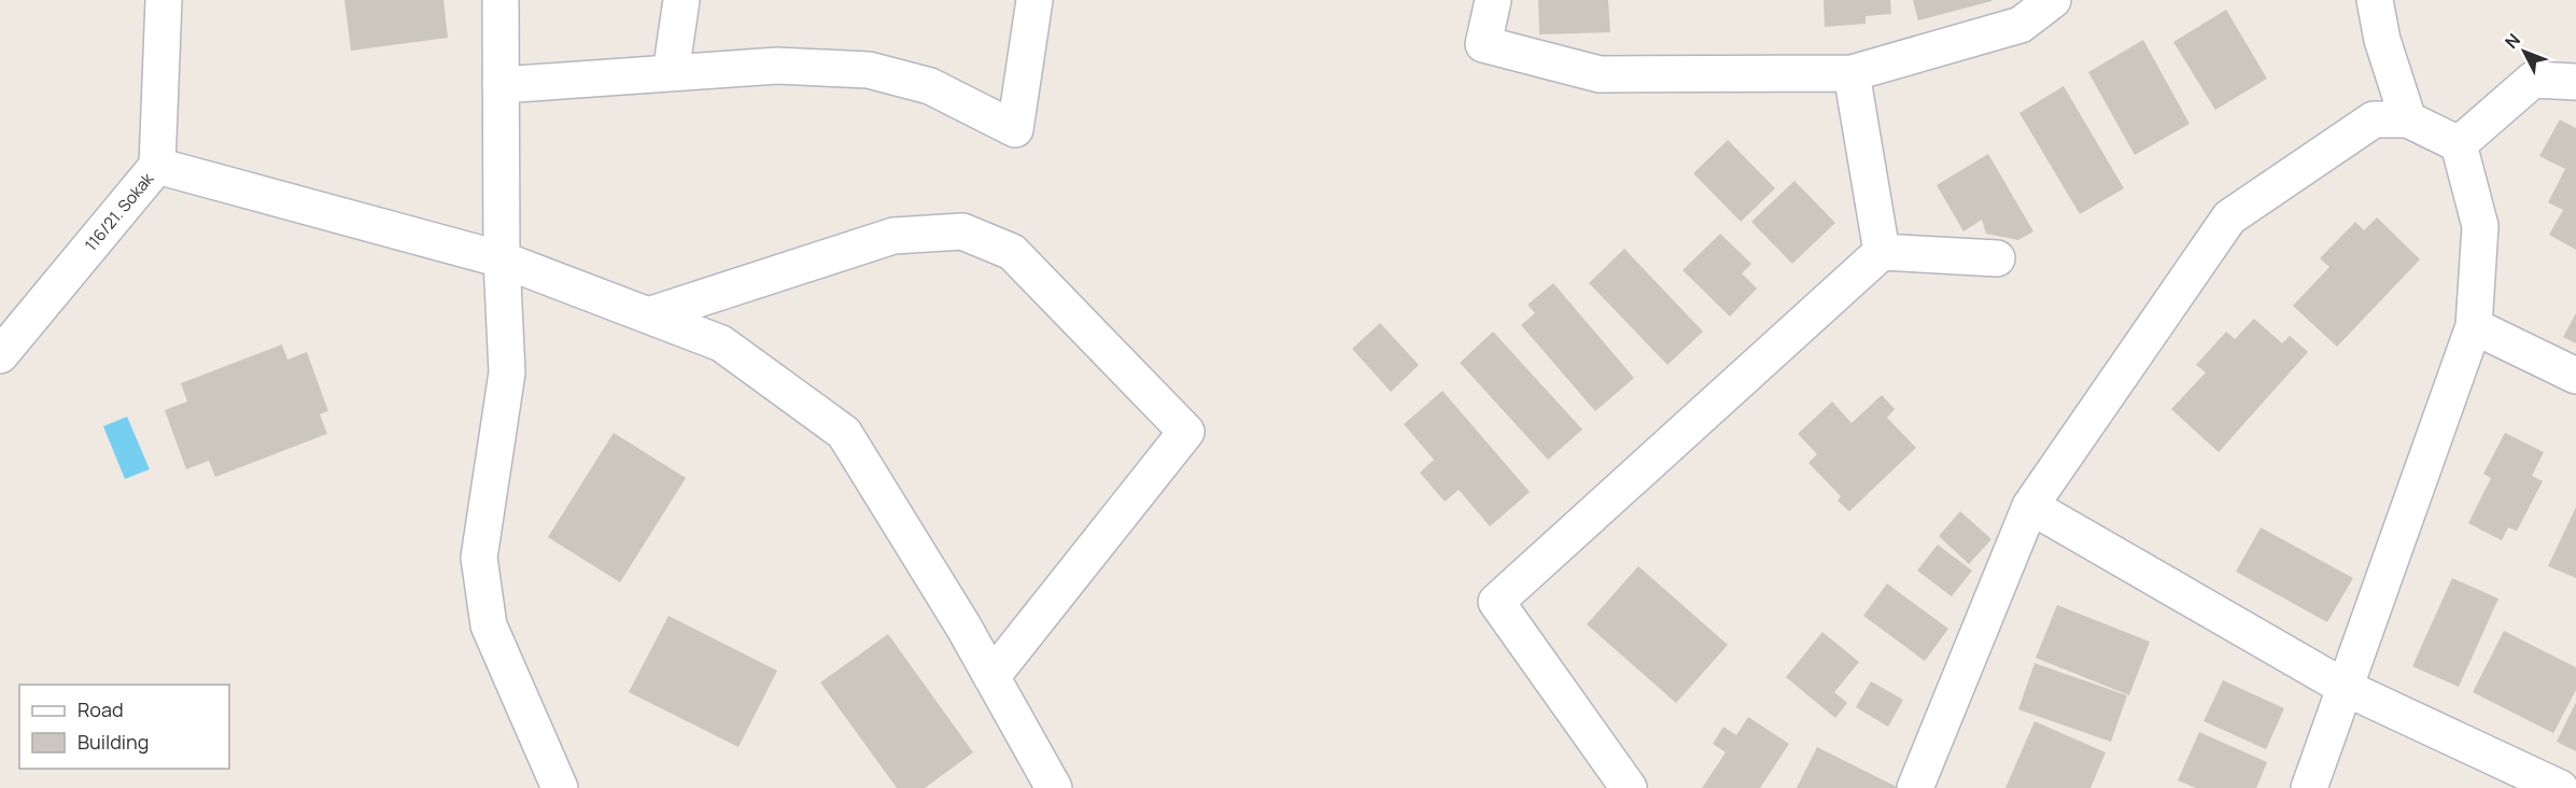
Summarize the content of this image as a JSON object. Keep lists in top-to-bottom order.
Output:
{
  "streets": {
    "street": ["116/21. Sokak"]
  },
  "legend": ["Road", "Building"],
  "north": "top left"
}
